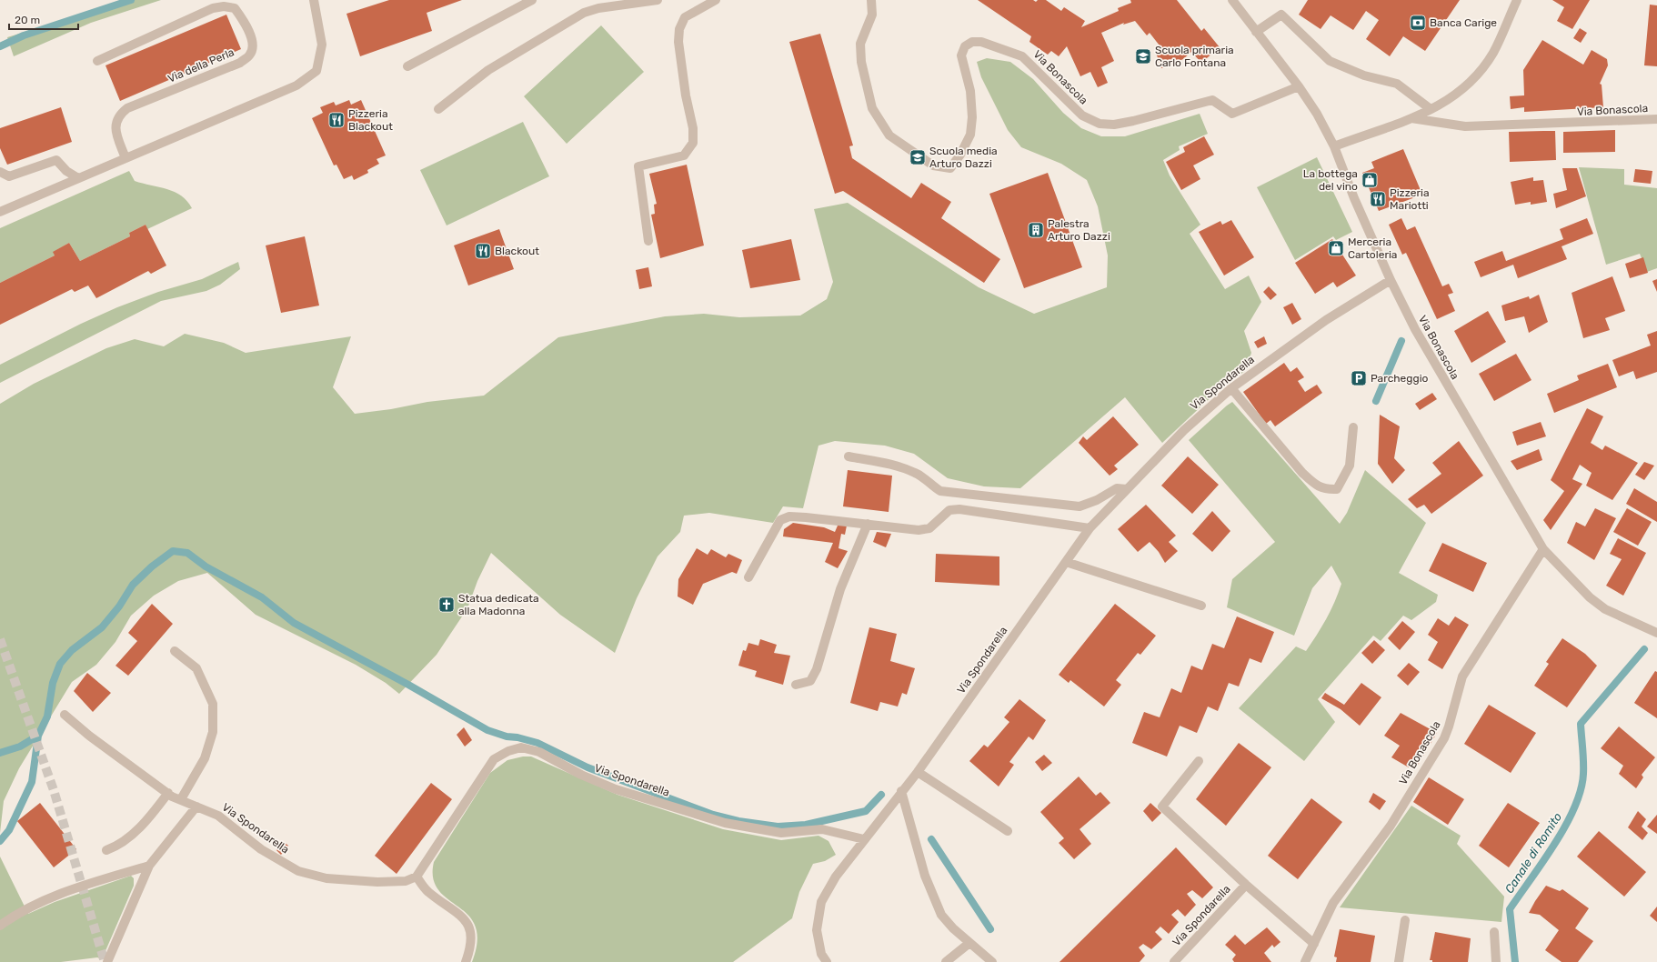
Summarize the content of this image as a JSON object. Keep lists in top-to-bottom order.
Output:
{
  "streets": {
    "street": ["Via della Perla", "Via Bonascola", "Via Spondarella"]
  },
  "crossings": [
    ["Via Bonascola", "Via Spondarella"]
  ],
  "water": ["Canale di Romito"],
  "places": {
    "bank": ["Banca Carige"],
    "school or university": ["Scuola primaria Carlo Fontana", "Scuola media Arturo Dazzi"],
    "restaurant": ["Pizzeria Blackout", "Pizzeria Mariotti", "Blackout"],
    "shop": ["La bottega del vino", "Merceria Cartoleria"],
    "building": ["Palestra Arturo Dazzi"],
    "parking": ["Parcheggio"],
    "church": ["Statua dedicata alla Madonna"]
  },
  "scale_bar": "20 m"
}
